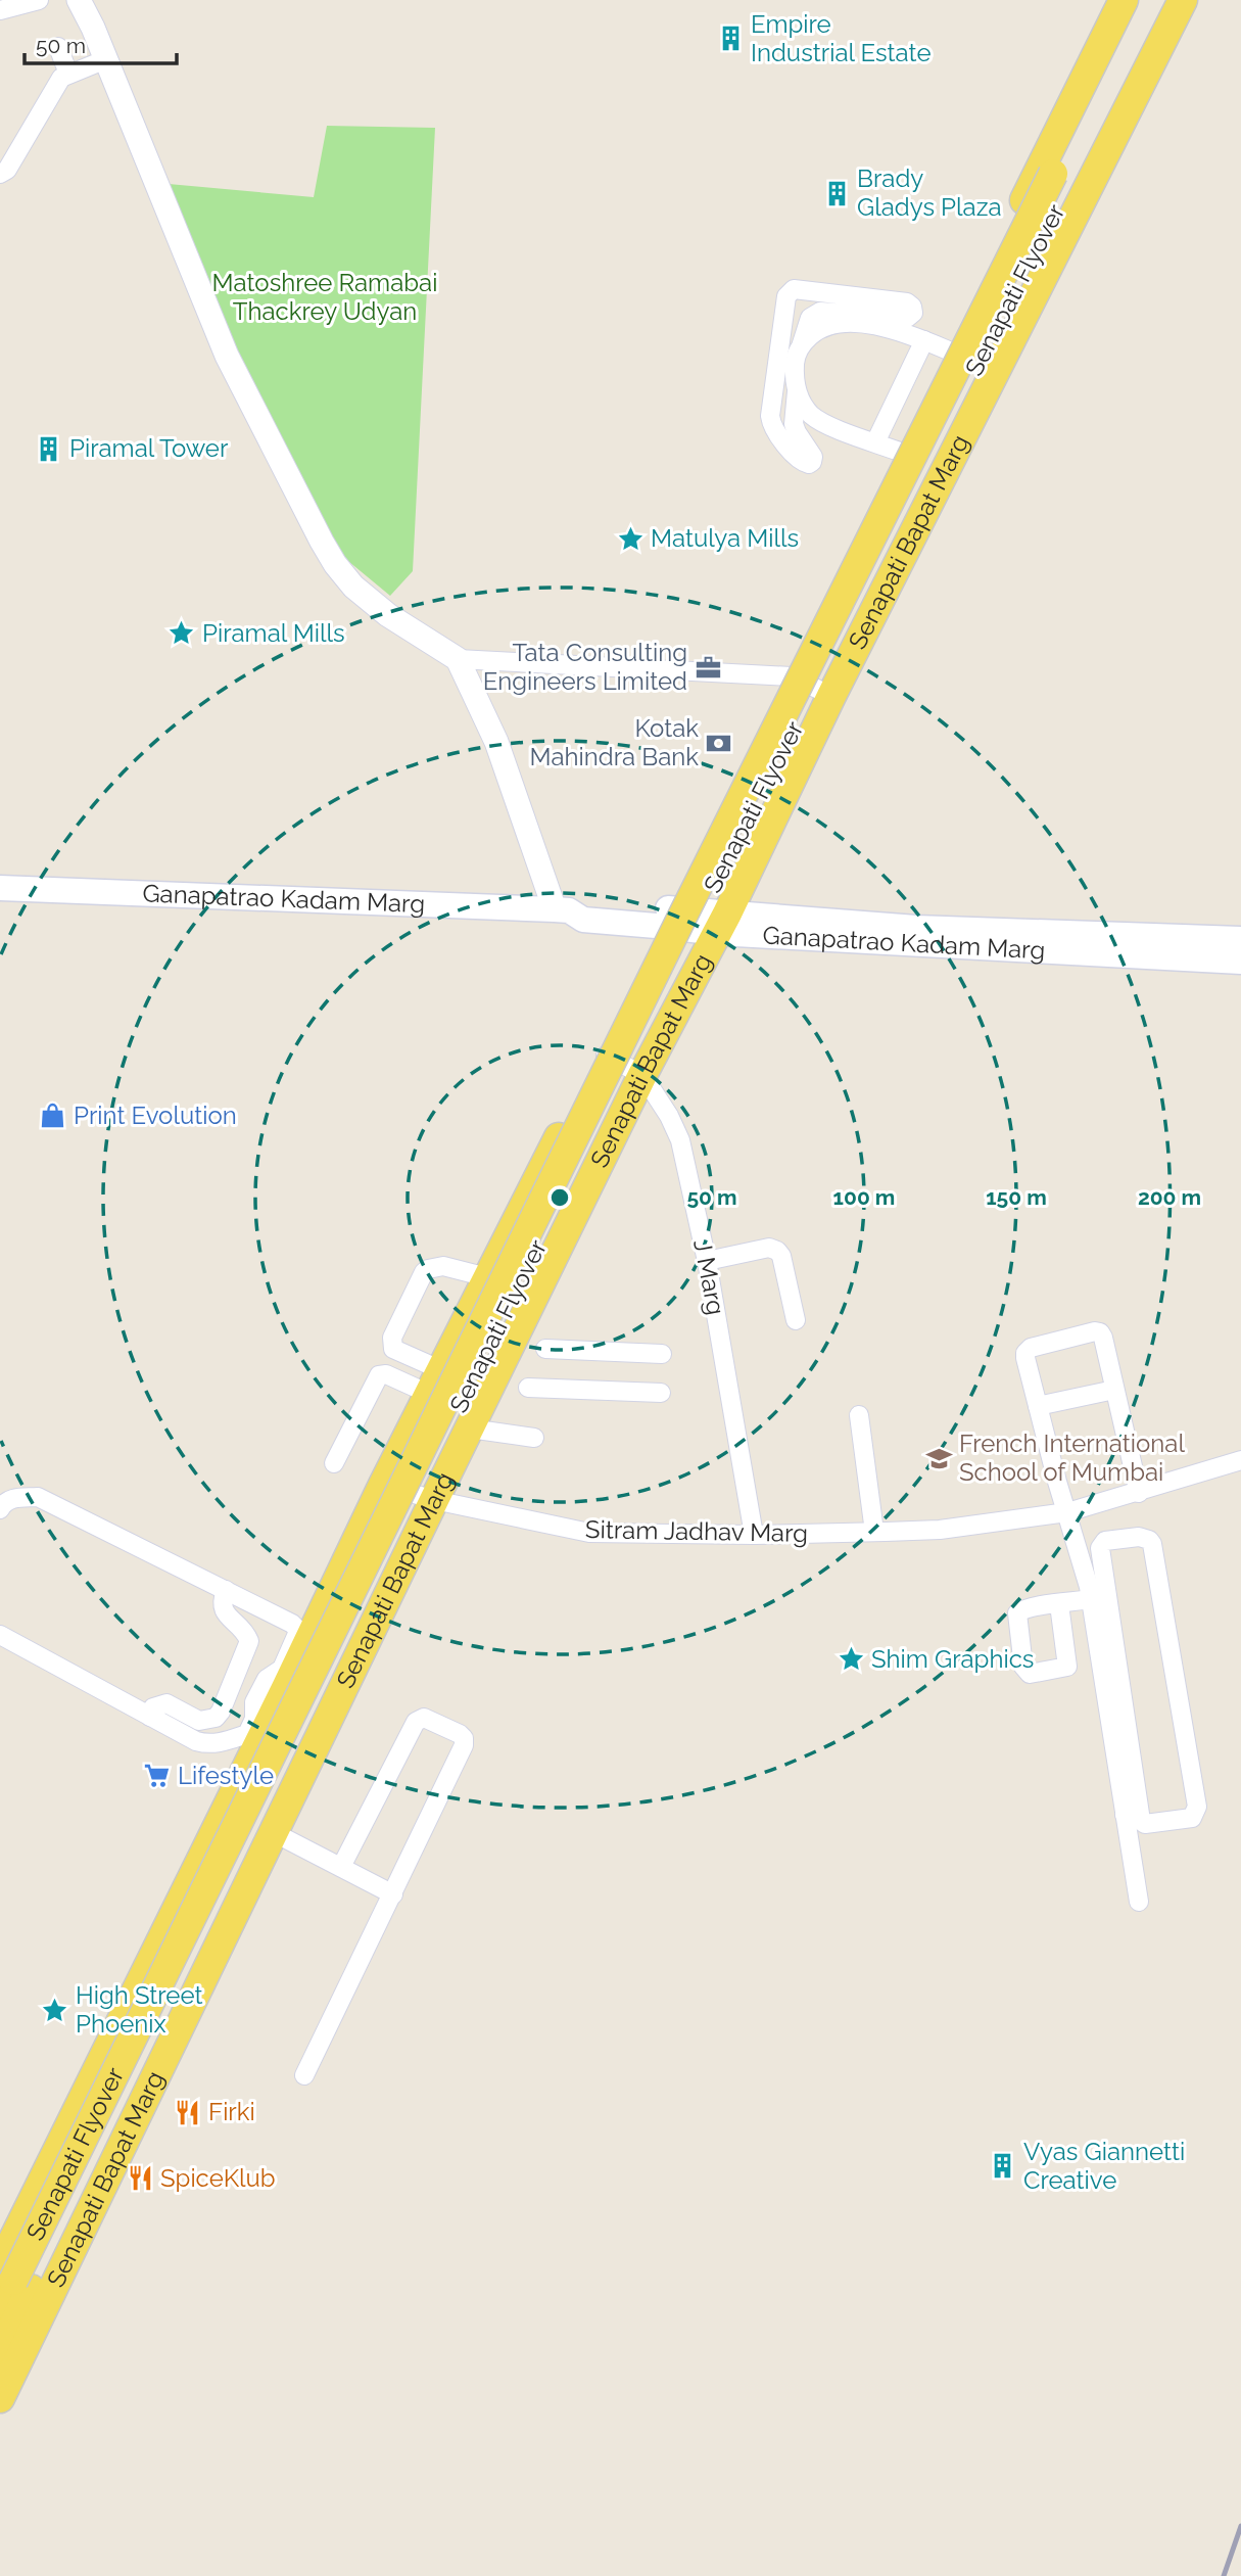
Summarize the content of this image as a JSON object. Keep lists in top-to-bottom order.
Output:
{
  "streets": {
    "main road": ["Senapati Flyover", "Senapati Bapat Marg", "Ganapatrao Kadam Marg"],
    "street": ["J Marg", "Sitram Jadhav Marg"]
  },
  "crossings": [
    ["Senapati Flyover", "Senapati Bapat Marg"],
    ["Senapati Bapat Marg", "Ganapatrao Kadam Marg"],
    ["Senapati Bapat Marg", "J Marg"],
    ["Senapati Bapat Marg", "Sitram Jadhav Marg"],
    ["J Marg", "Sitram Jadhav Marg"]
  ],
  "parks": ["Matoshree Ramabai Thackrey Udyan"],
  "places": {
    "building": [
      "Empire Industrial Estate",
      "Brady Gladys Plaza",
      "Piramal Tower",
      "Vyas Giannetti Creative"
    ],
    "place": [
      "Matulya Mills",
      "Piramal Mills",
      "Shim Graphics",
      "High Street Phoenix"
    ],
    "office": ["Tata Consulting Engineers Limited"],
    "bank": ["Kotak Mahindra Bank"],
    "shop": ["Print Evolution"],
    "school or university": ["French International School of Mumbai"],
    "supermarket": ["Lifestyle"],
    "restaurant": ["Firki", "SpiceKlub"]
  },
  "scale_bar": "50 m",
  "rings": [
    "50 m",
    "100 m",
    "150 m",
    "200 m"
  ]
}
